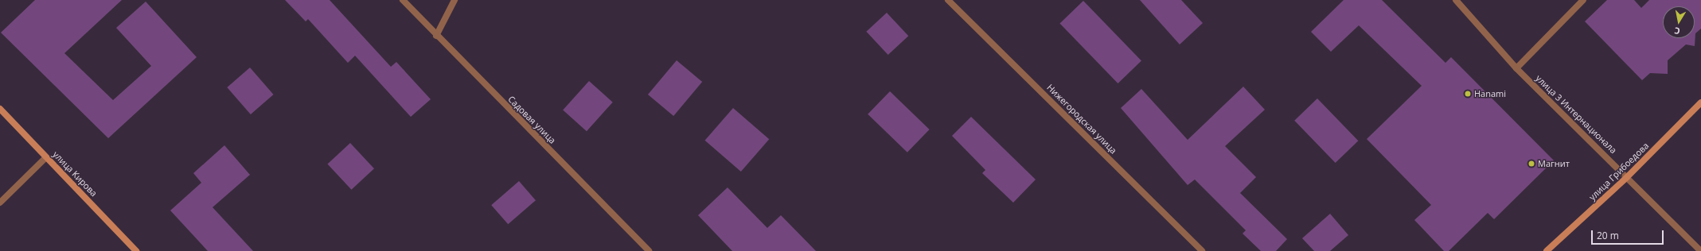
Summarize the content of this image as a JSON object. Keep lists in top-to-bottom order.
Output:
{
  "streets": {
    "street": [
      "улица 3 Интернационала",
      "Нижегородская улица",
      "Садовая улица",
      "улица Грибоедова",
      "улица Кирова"
    ]
  },
  "crossings": [
    ["улица 3 Интернационала", "улица Грибоедова"]
  ],
  "places": ["Hanami", "Магнит"],
  "scale_bar": "20 m",
  "north": "bottom"
}
